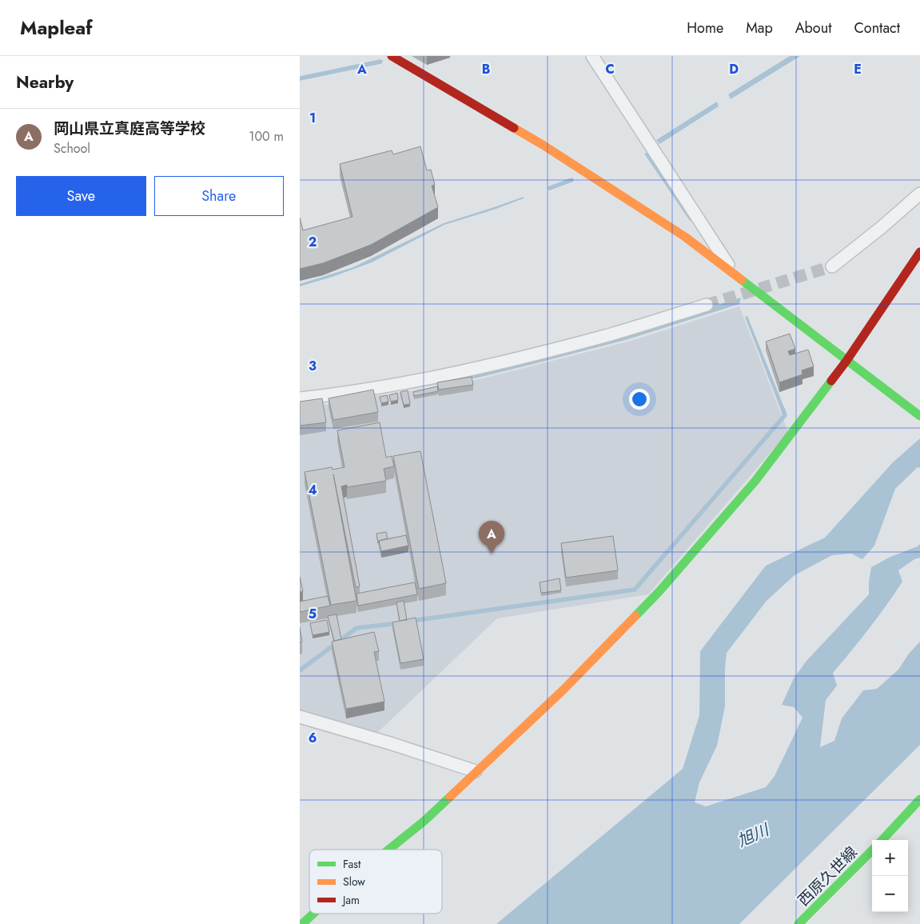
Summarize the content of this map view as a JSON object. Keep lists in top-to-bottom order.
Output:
{
  "streets": {
    "street": ["西原久世線"]
  },
  "water": ["旭川"],
  "legend": ["Fast", "Slow", "Jam"],
  "page": {
    "header": "Mapleaf",
    "nav": [
      "Home",
      "Map",
      "About",
      "Contact"
    ],
    "heading": "Nearby",
    "list": [
      {
        "mark": "A",
        "name": "岡山県立真庭高等学校",
        "note": "School",
        "value": "100 m"
      }
    ],
    "buttons": ["Save", "Share"],
    "pins": "A",
    "map_buttons": ["+", "−"]
  },
  "grid": {
    "columns": [
      "A",
      "B",
      "C",
      "D",
      "E"
    ],
    "rows": [
      "1",
      "2",
      "3",
      "4",
      "5",
      "6"
    ]
  }
}
